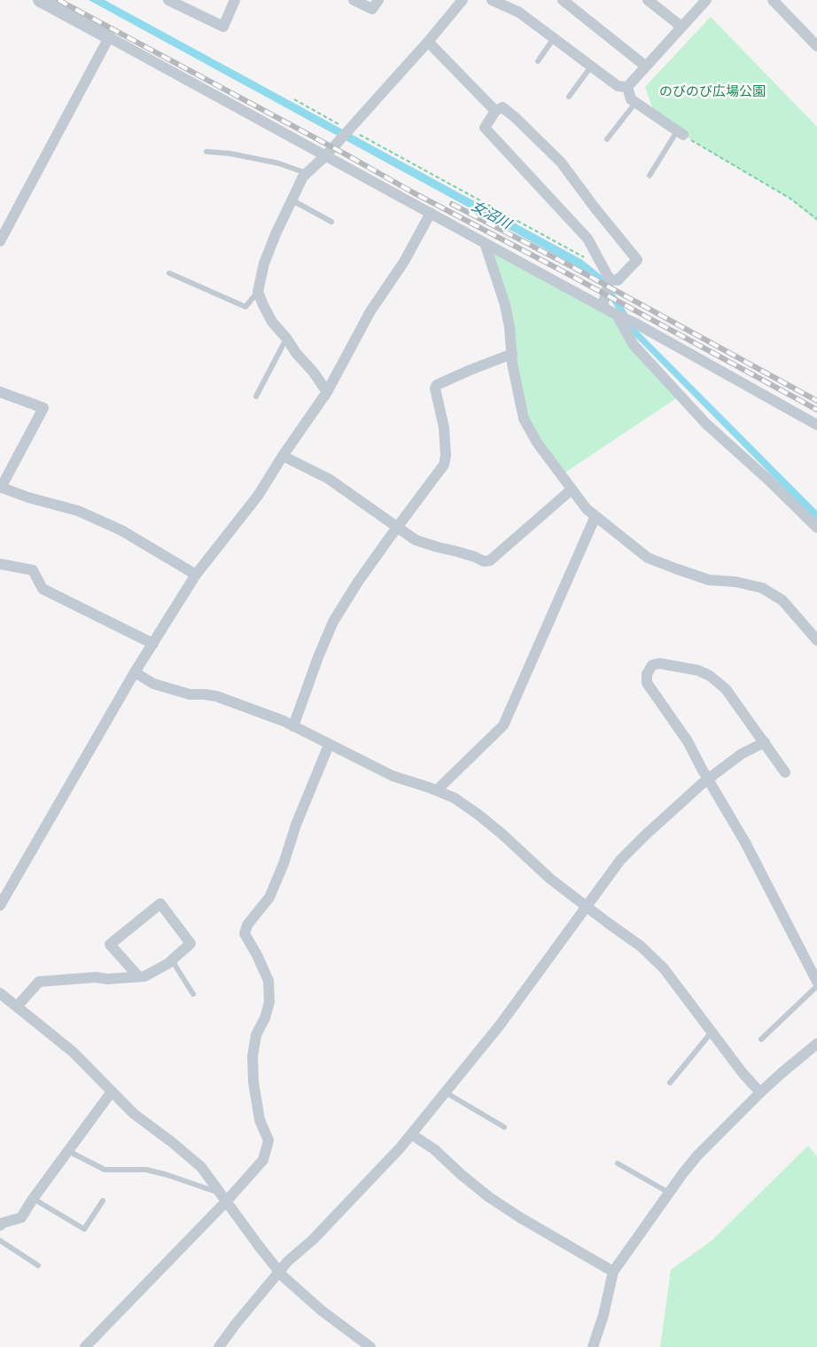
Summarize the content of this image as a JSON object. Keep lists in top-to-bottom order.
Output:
{
  "water": ["女沼川"],
  "parks": ["のびのび広場公園"]
}
